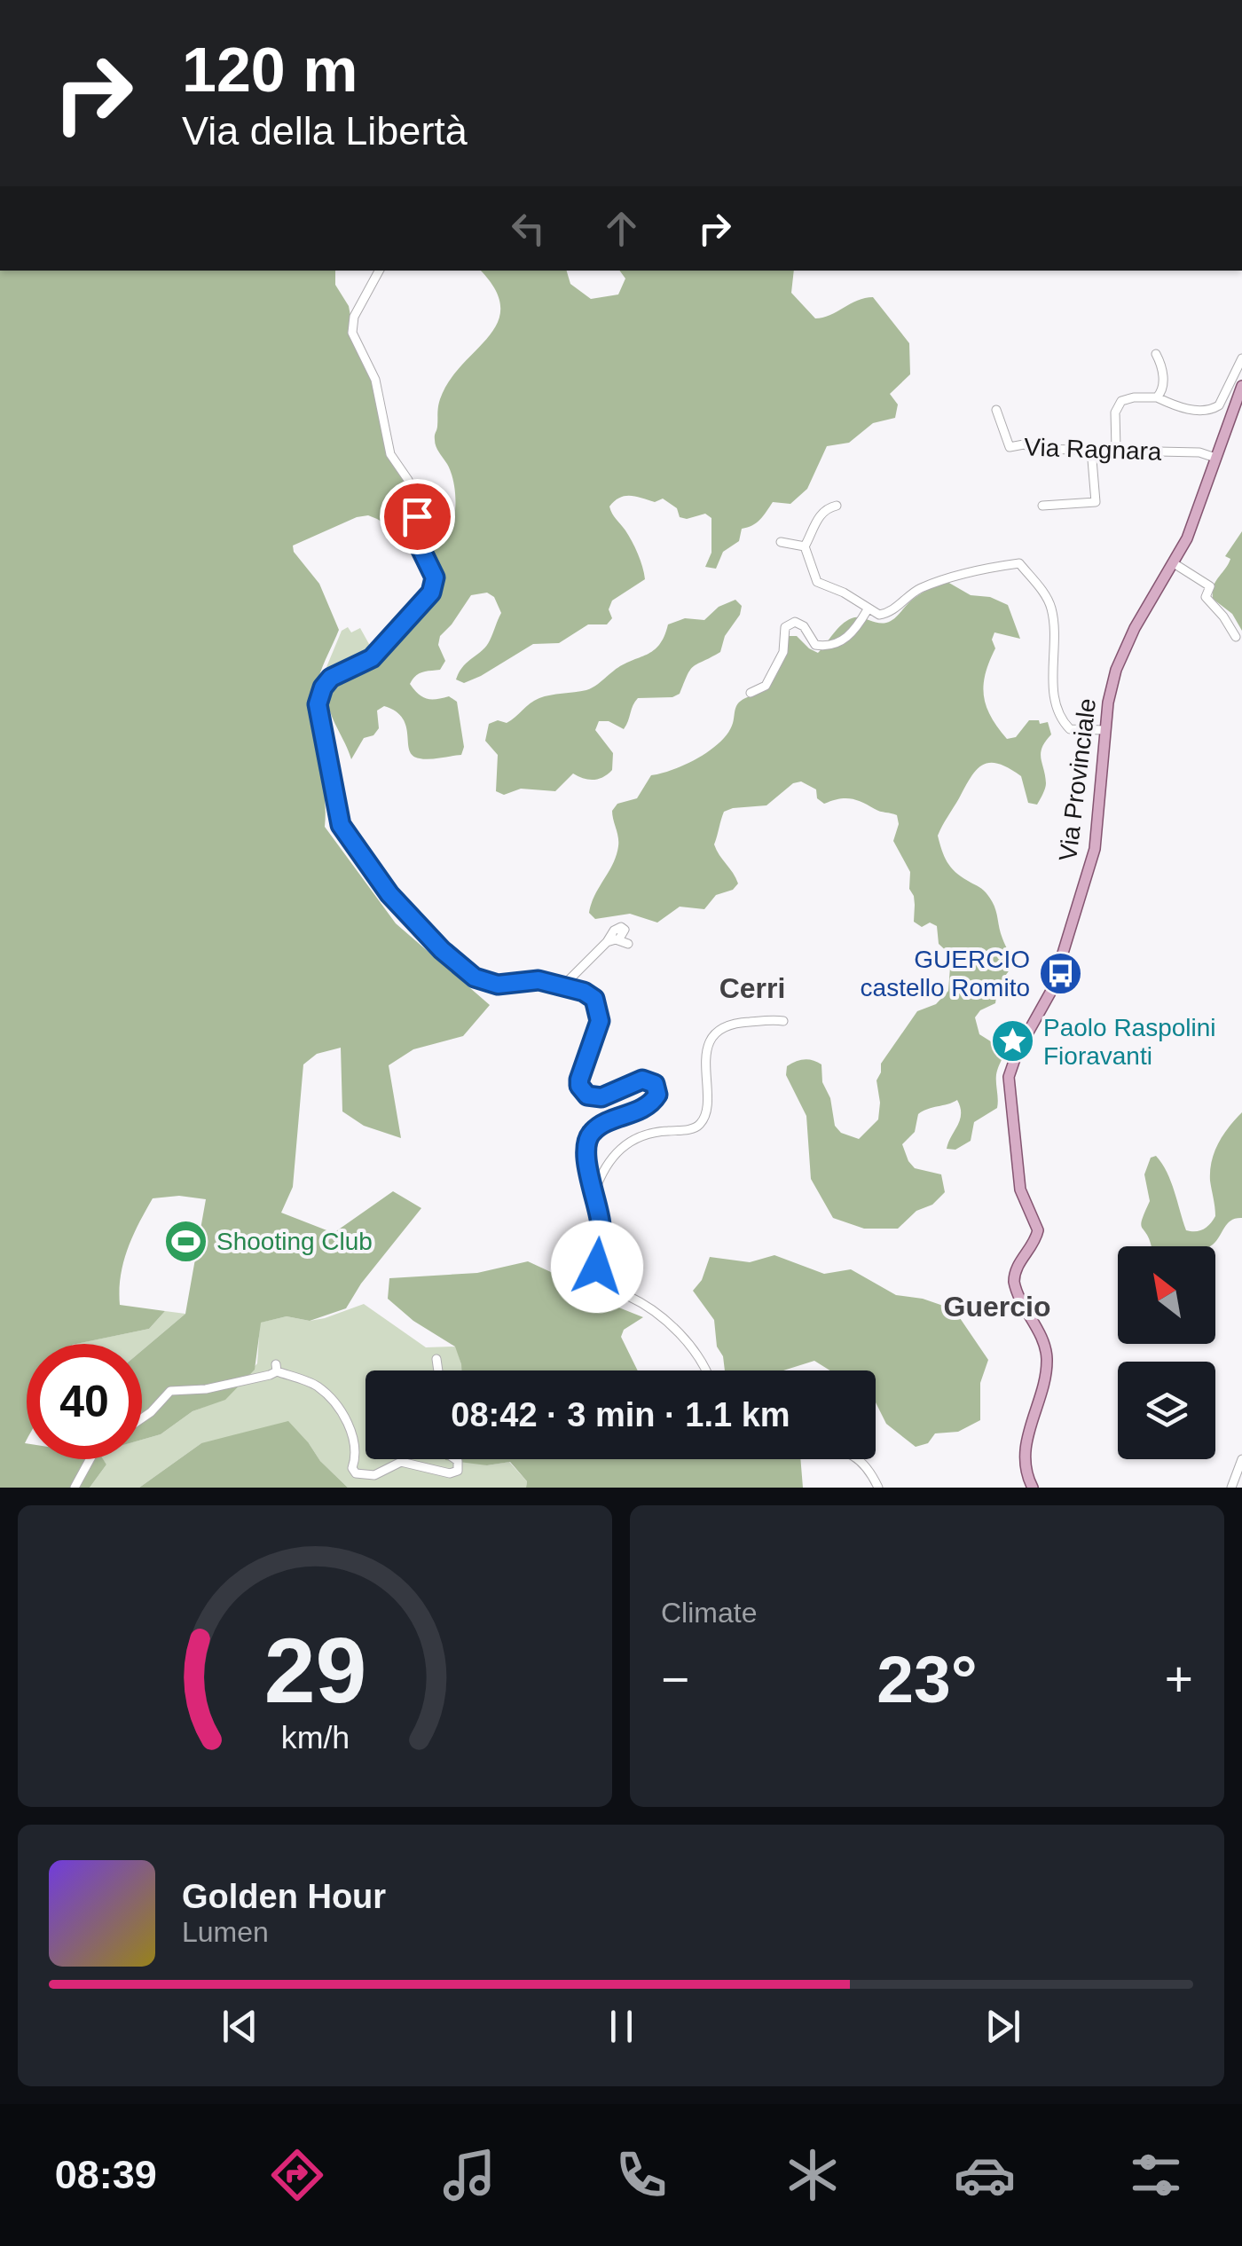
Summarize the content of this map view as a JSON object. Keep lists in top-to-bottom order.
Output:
{
  "streets": {
    "main road": ["Via Provinciale"],
    "street": ["Via Ragnara"]
  },
  "crossings": [
    ["Via Ragnara", "Via Provinciale"]
  ],
  "districts": ["Cerri", "Guercio"],
  "places": {
    "bus stop": ["GUERCIO castello Romito"],
    "place": ["Paolo Raspolini Fioravanti"],
    "sports": ["Shooting Club"]
  },
  "north": "top left",
  "page": {
    "turn": ["120 m", "Via della Libertà"],
    "limit": "40",
    "trip": "08:42 · 3 min · 1.1 km",
    "tile": "Climate",
    "heat": ["−", "23°", "+"],
    "song": ["Golden Hour", "Lumen"],
    "tabs": "08:39",
    "gauge": ["29", "km/h"]
  }
}
